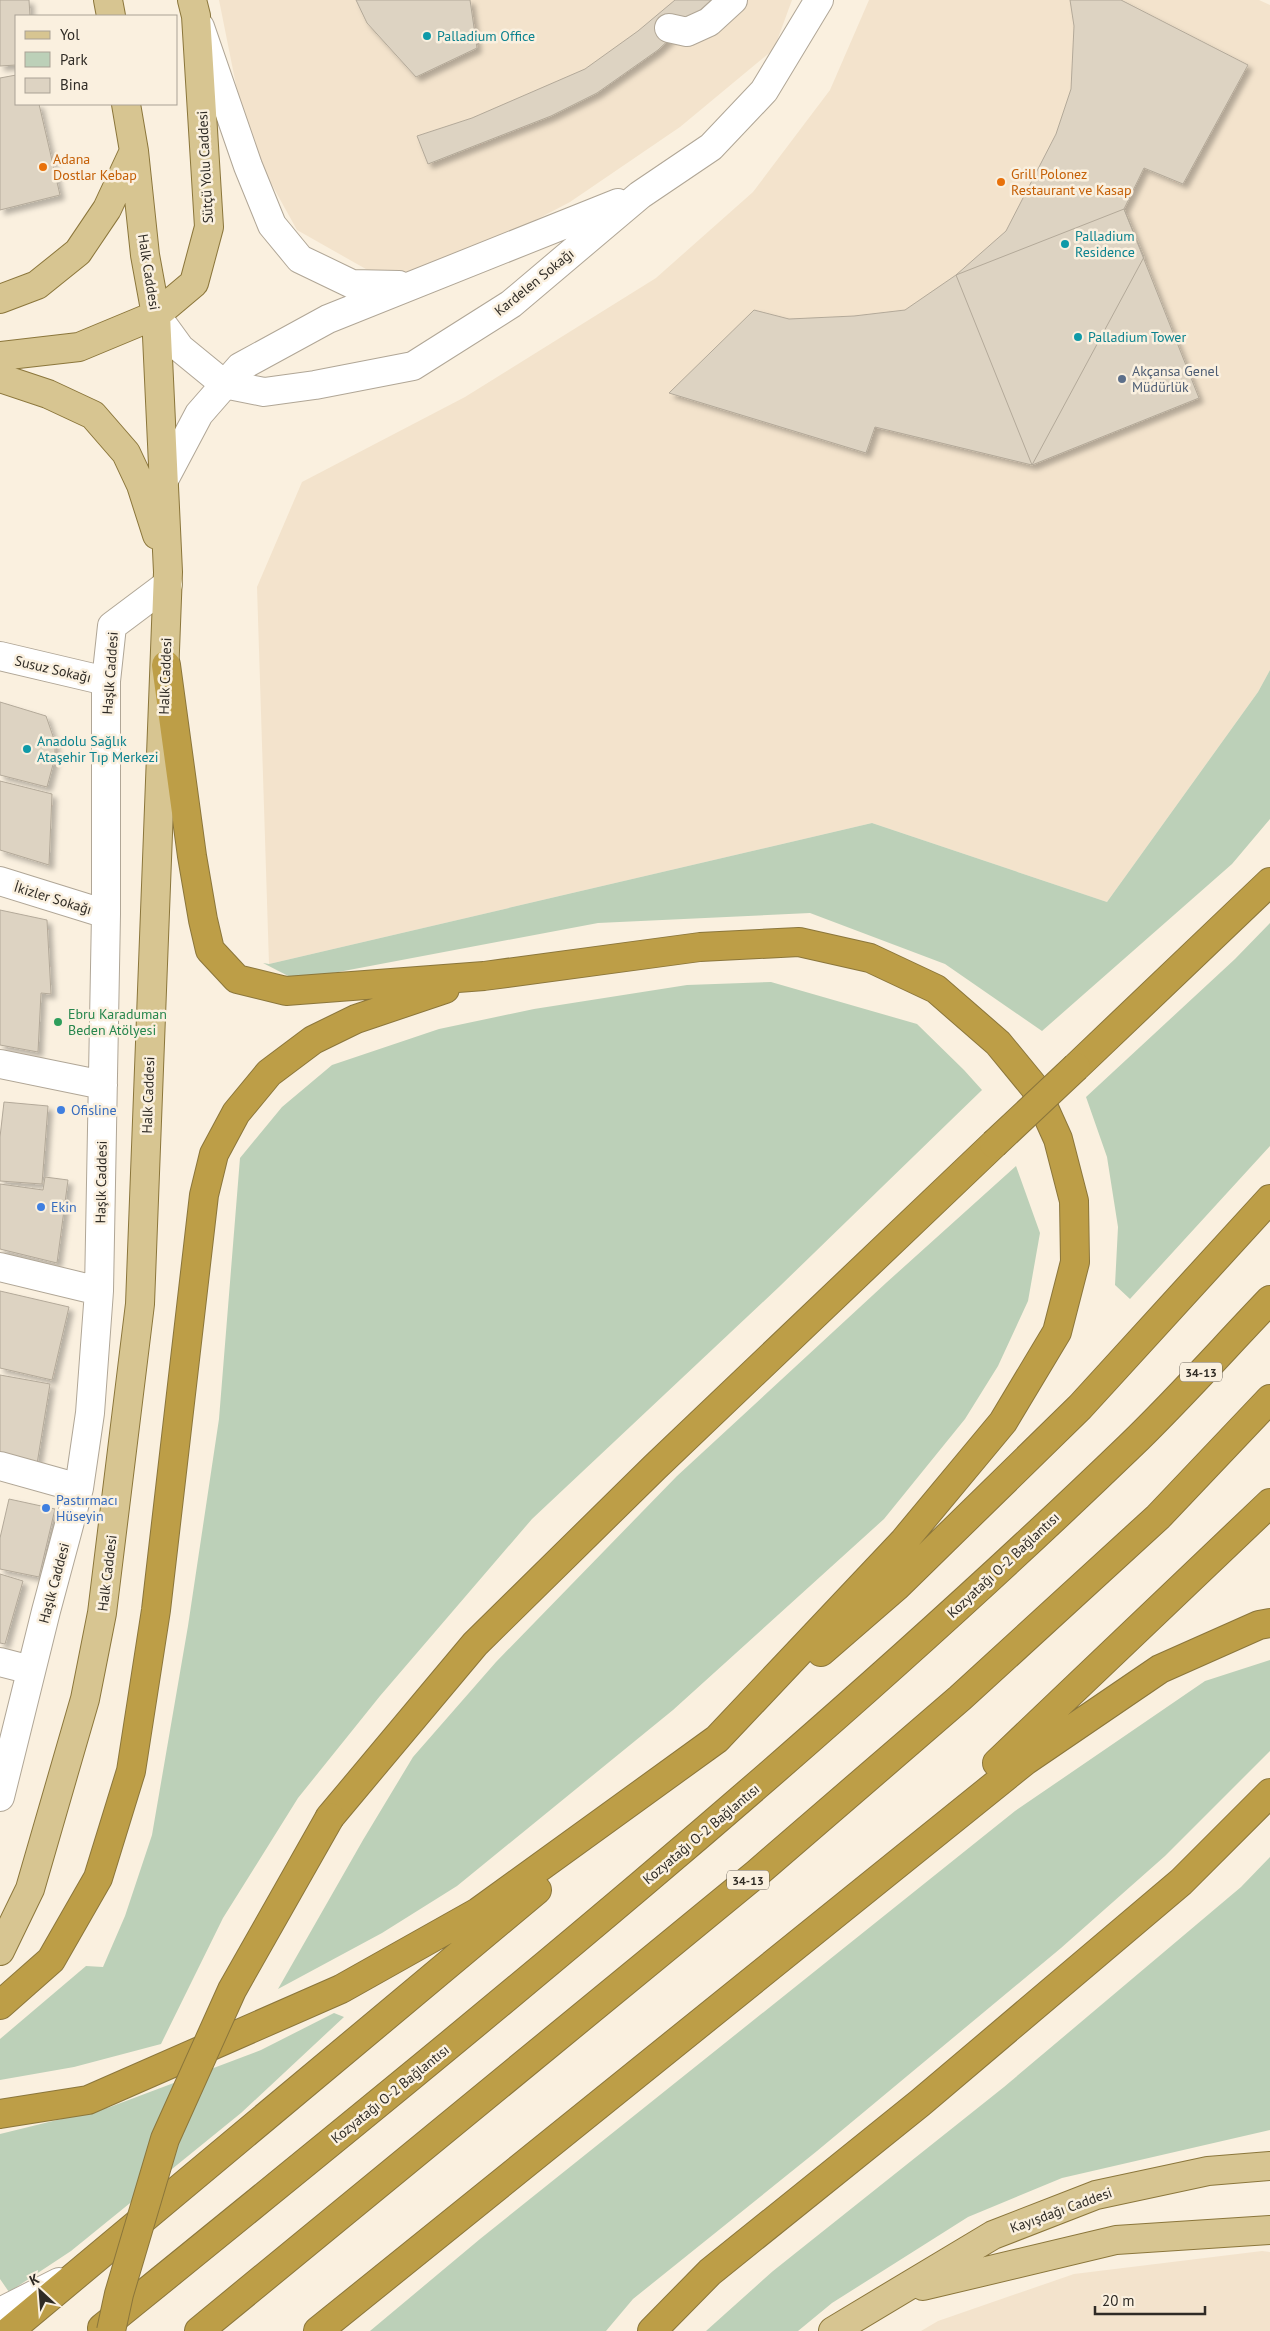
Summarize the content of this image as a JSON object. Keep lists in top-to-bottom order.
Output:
{
  "streets": {
    "highway": ["34-13", "Kozyatağı O-2 Bağlantısı"],
    "main road": ["Sütçü Yolu Caddesi", "Halk Caddesi", "Kayışdağı Caddesi"],
    "street": [
      "Kardelen Sokağı",
      "Susuz Sokağı",
      "Haşlk Caddesi",
      "İkizler Sokağı"
    ]
  },
  "crossings": [
    ["Sütçü Yolu Caddesi", "Halk Caddesi"],
    ["Sütçü Yolu Caddesi", "Kardelen Sokağı"],
    ["Halk Caddesi", "Kardelen Sokağı"],
    ["Halk Caddesi", "Haşlk Caddesi"],
    ["Susuz Sokağı", "Haşlk Caddesi"],
    ["Haşlk Caddesi", "İkizler Sokağı"]
  ],
  "places": [
    "Palladium Office",
    "Adana Dostlar Kebap",
    "Grill Polonez Restaurant ve Kasap",
    "Palladium Residence",
    "Palladium Tower",
    "Akçansa Genel Müdürlük",
    "Anadolu Sağlık Ataşehir Tıp Merkezi",
    "Ebru Karaduman Beden Atölyesi",
    "Ofisline",
    "Ekin",
    "Pastırmacı Hüseyin"
  ],
  "legend": ["Yol", "Park", "Bina"],
  "scale_bar": "20 m",
  "north": "top left"
}
